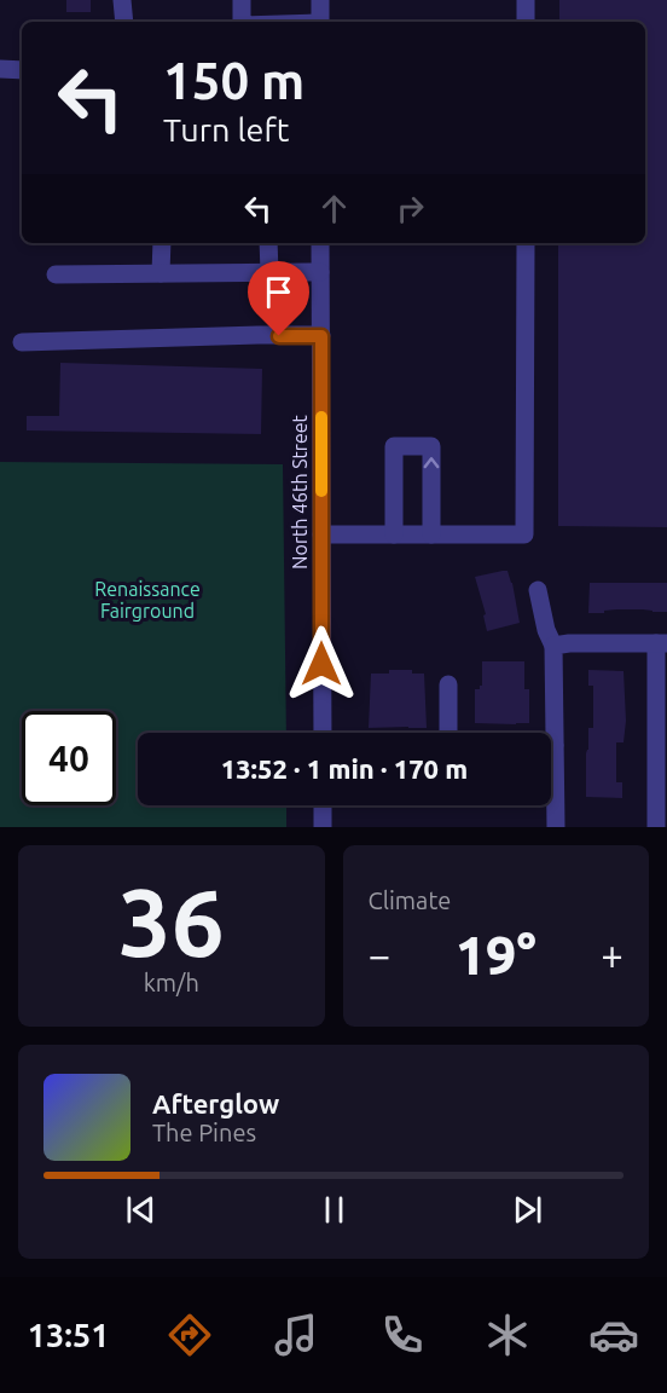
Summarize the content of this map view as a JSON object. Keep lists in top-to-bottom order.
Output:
{
  "streets": {
    "street": ["North 46th Street"]
  },
  "parks": ["Renaissance Fairground"],
  "page": {
    "turn": ["150 m", "Turn left"],
    "limit": "40",
    "trip": "13:52 · 1 min · 170 m",
    "tile": [
      ["36", "km/h"],
      "Climate"
    ],
    "heat": ["−", "19°", "+"],
    "song": ["Afterglow", "The Pines"],
    "tabs": "13:51"
  }
}
